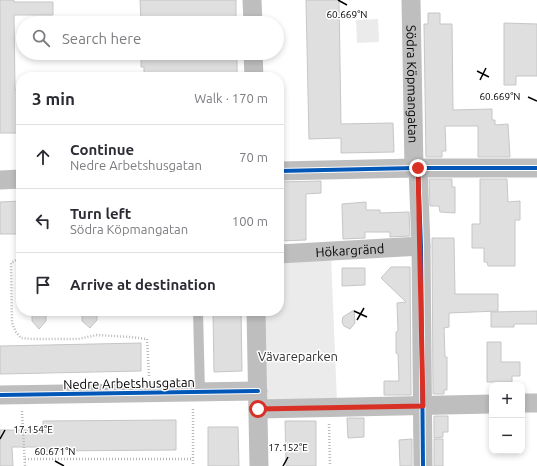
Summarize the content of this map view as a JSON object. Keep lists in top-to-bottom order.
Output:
{
  "streets": {
    "street": ["Södra Köpmangatan", "Hökargränd", "Nedre Arbetshusgatan"]
  },
  "crossings": [
    ["Södra Köpmangatan", "Hökargränd"]
  ],
  "parks": ["Vävareparken"],
  "page": {
    "search": "Search here",
    "heading": ["3 min", "Walk · 170 m"],
    "list": [
      ["Continue", "Nedre Arbetshusgatan", "70 m"],
      ["Turn left", "Södra Köpmangatan", "100 m"],
      "Arrive at destination"
    ],
    "map_buttons": ["+", "−"]
  },
  "coordinates": [
    "60.669°N",
    "17.154°E",
    "17.152°E",
    "60.671°N"
  ]
}
